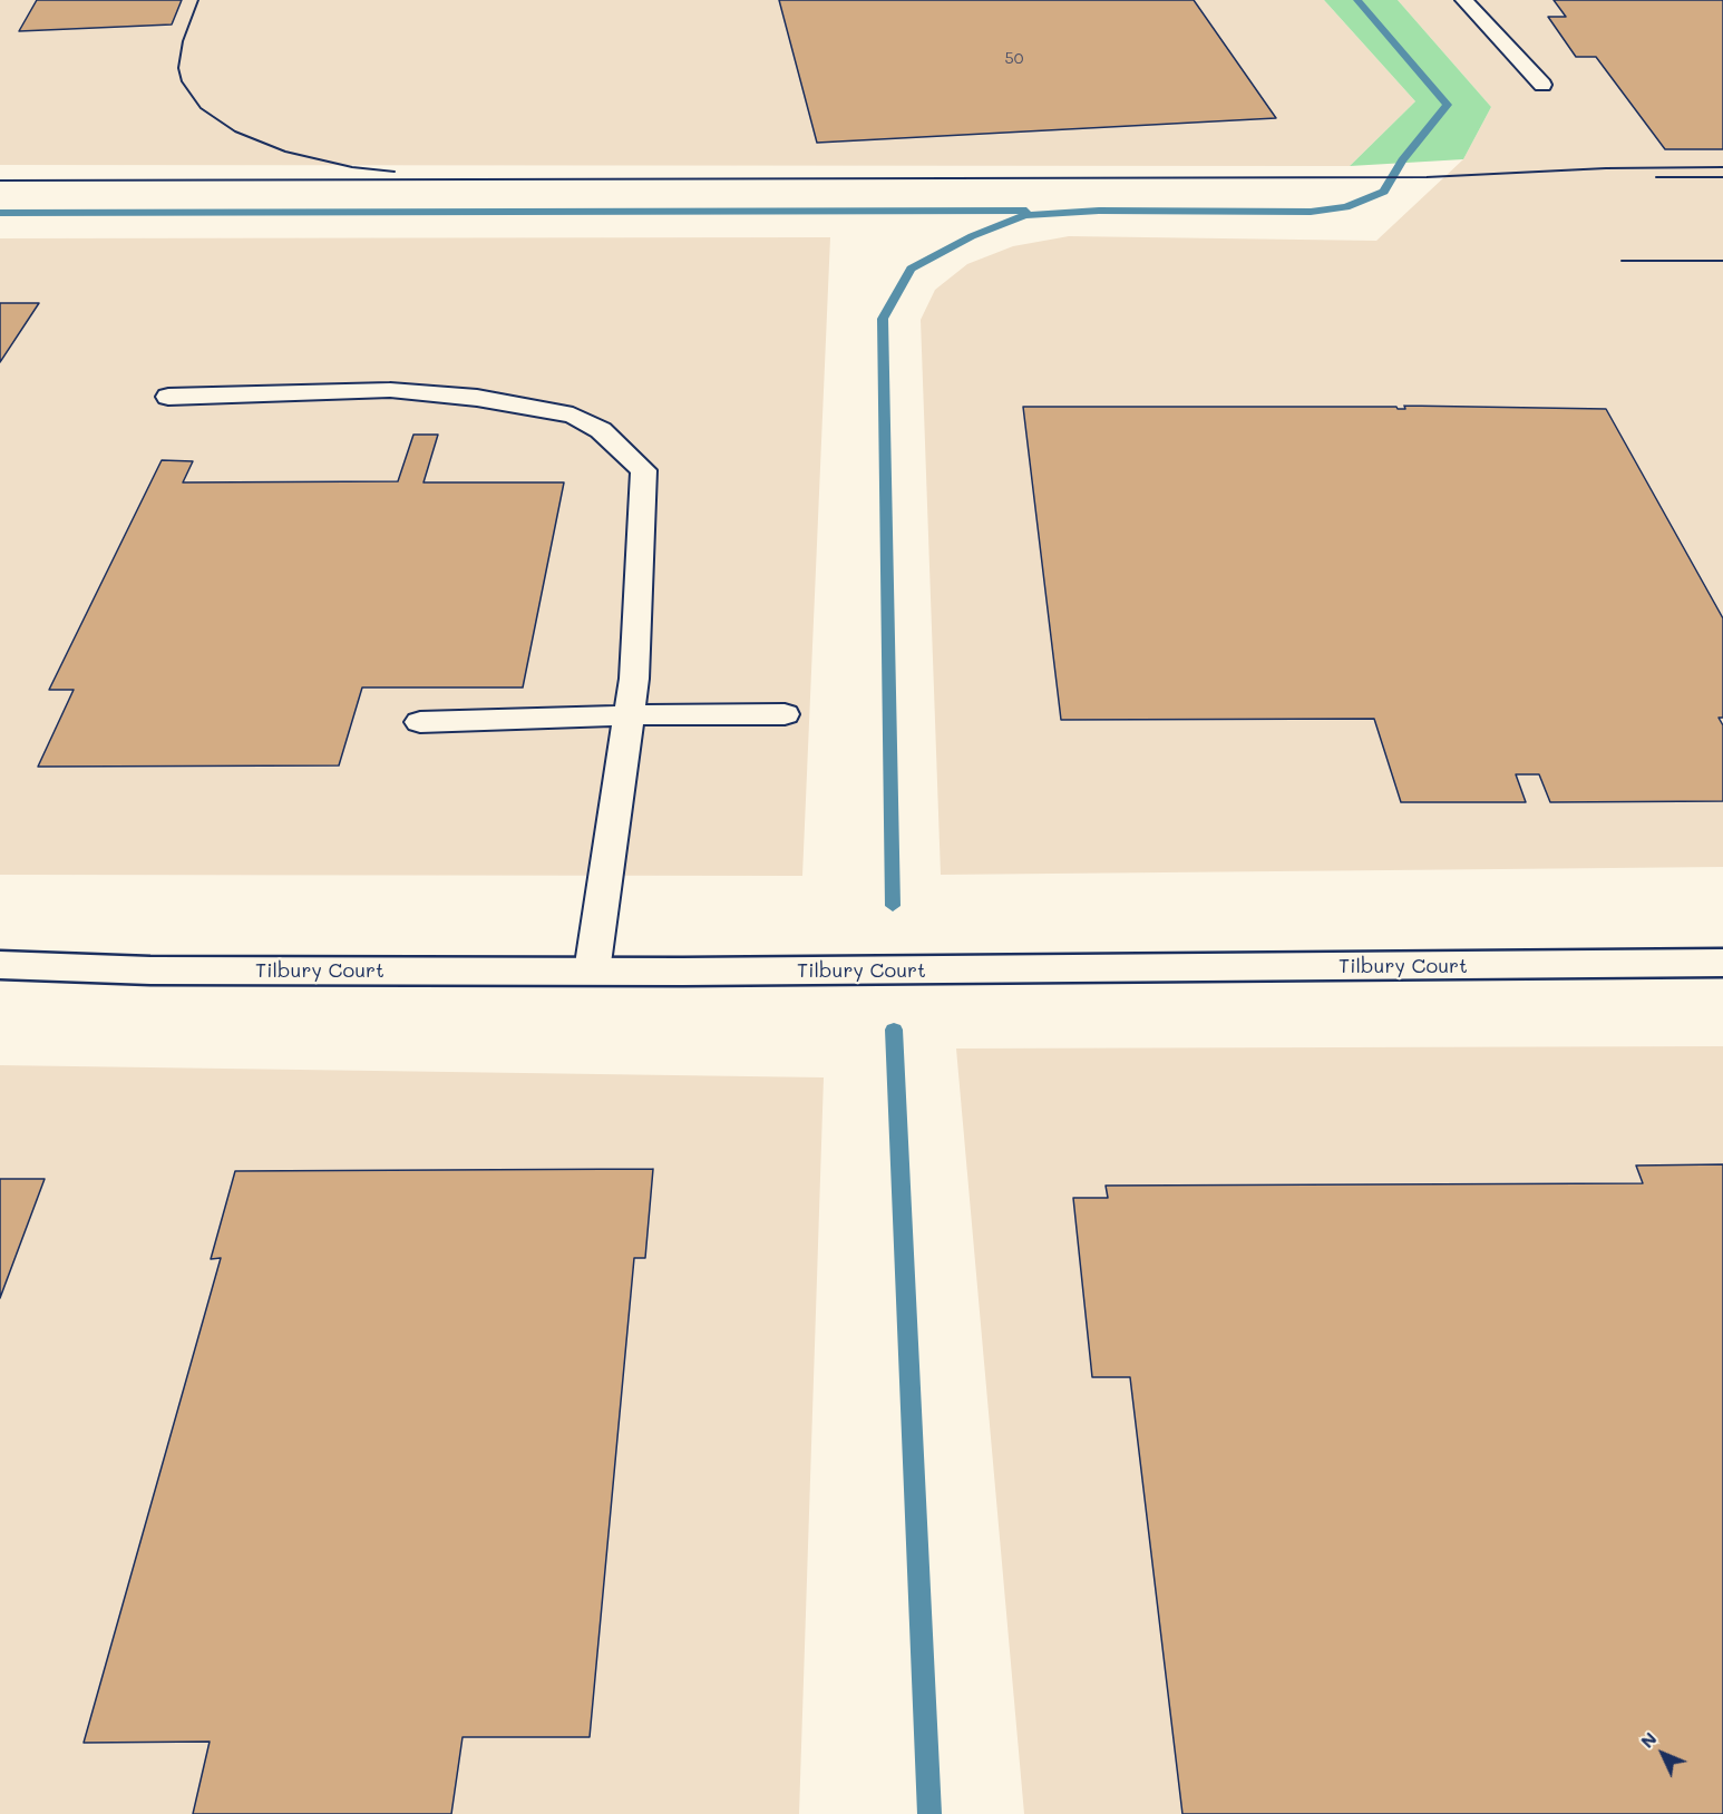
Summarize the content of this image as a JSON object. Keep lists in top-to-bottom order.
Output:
{
  "streets": {
    "street": ["Tilbury Court"]
  },
  "house_numbers": ["50"],
  "north": "top left"
}
